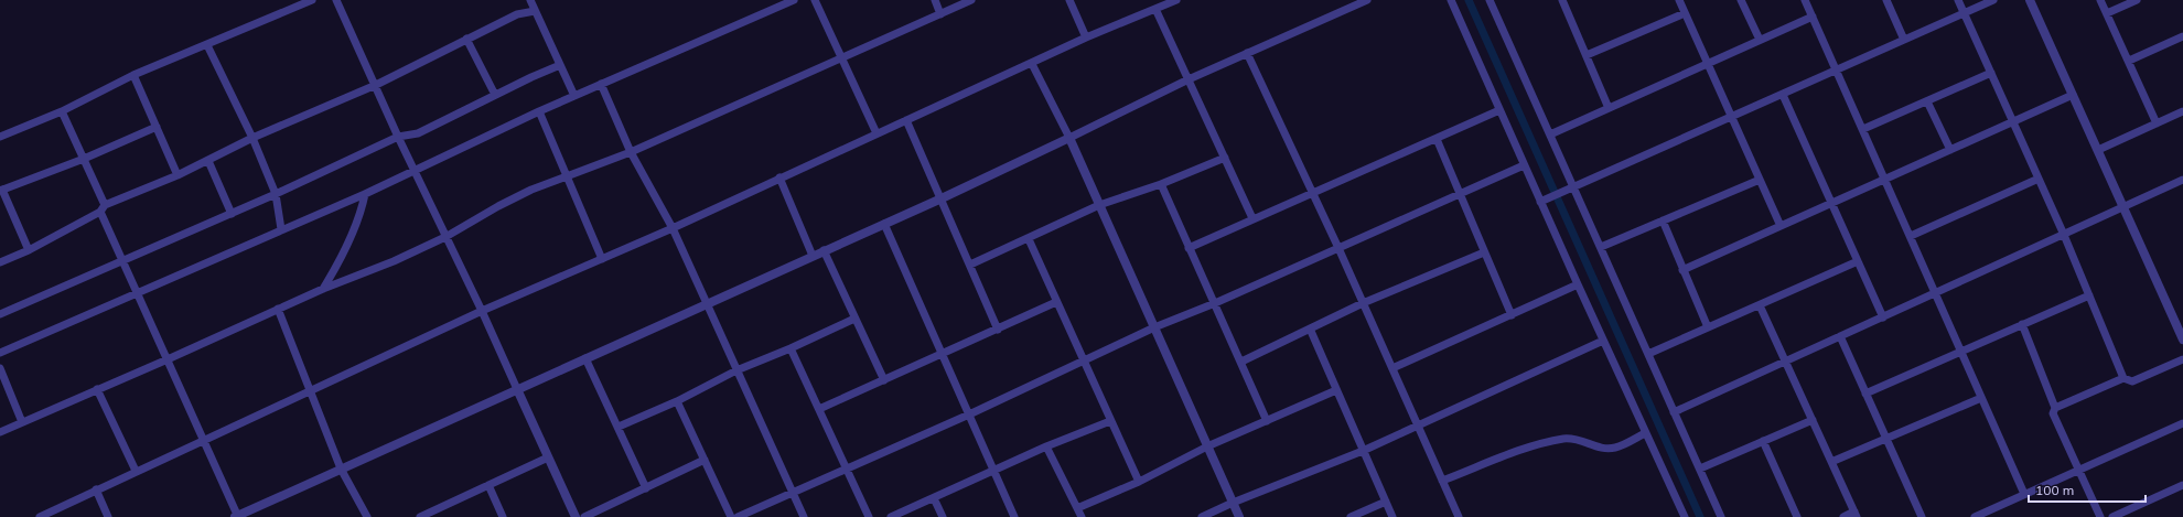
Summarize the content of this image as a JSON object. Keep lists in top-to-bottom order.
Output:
{
  "scale_bar": "100 m"
}
